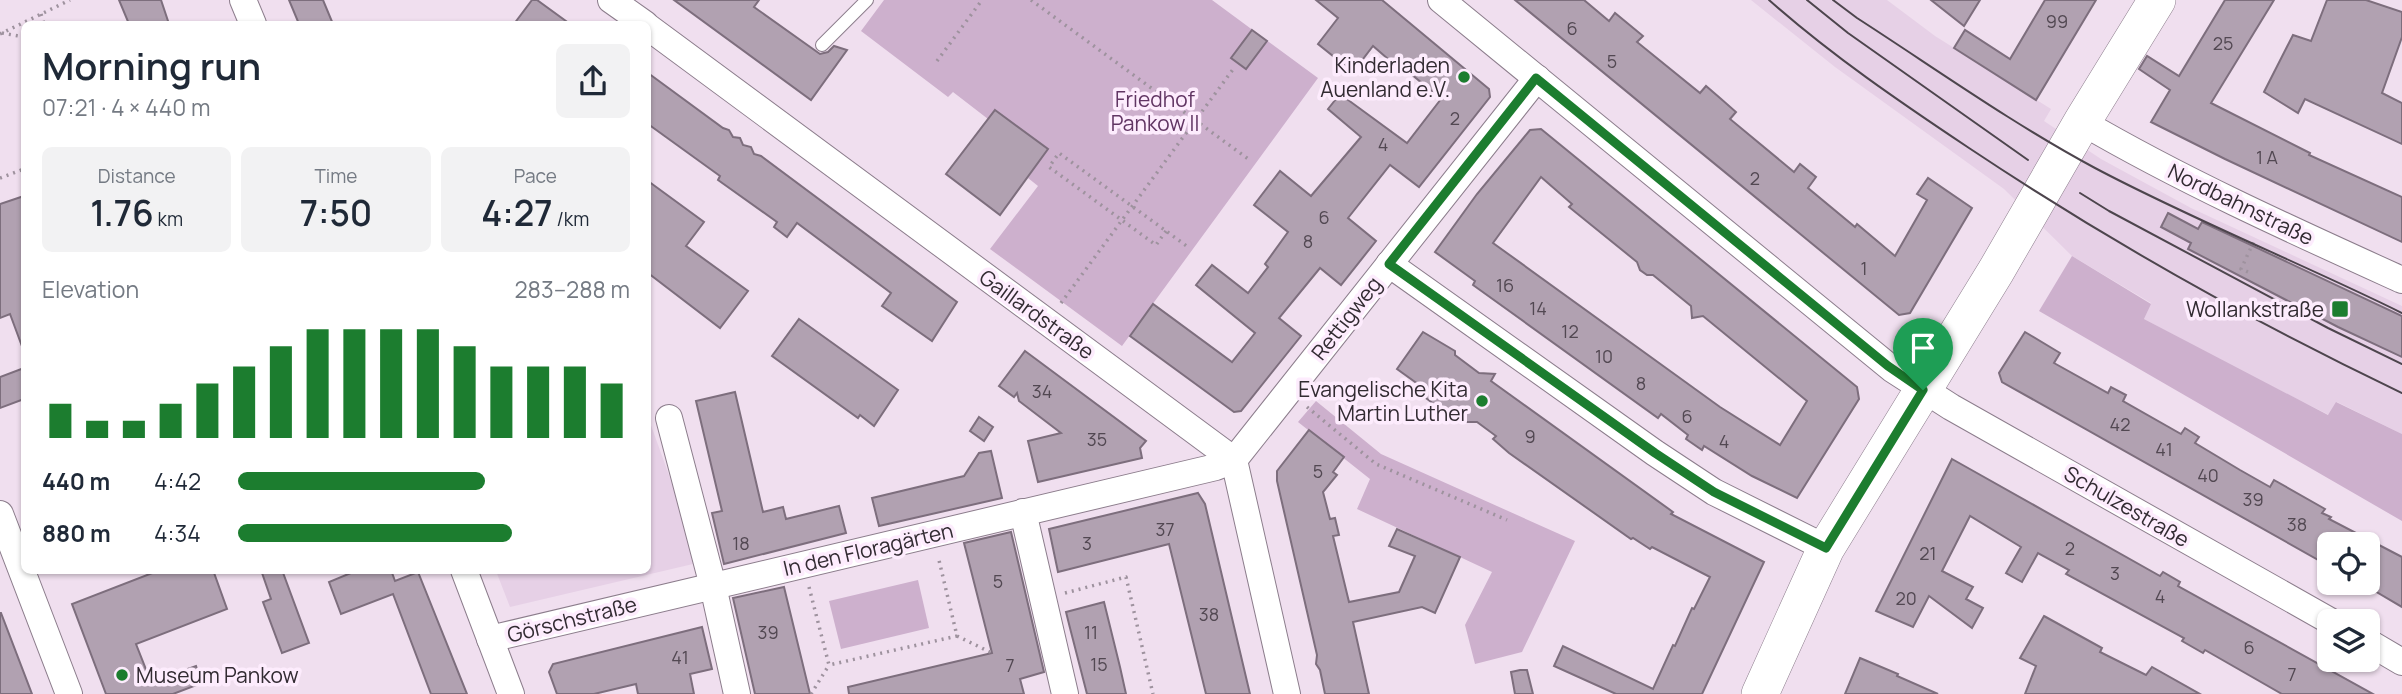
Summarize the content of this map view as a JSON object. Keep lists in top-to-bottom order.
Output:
{
  "streets": {
    "street": [
      "Nordbahnstraße",
      "Gaillardstraße",
      "Rettigweg",
      "Schulzestraße",
      "In den Floragärten",
      "Görschstraße"
    ]
  },
  "crossings": [
    ["Gaillardstraße", "Rettigweg"],
    ["Gaillardstraße", "In den Floragärten"],
    ["Rettigweg", "Schulzestraße"],
    ["Rettigweg", "In den Floragärten"],
    ["In den Floragärten", "Görschstraße"]
  ],
  "parks": ["Friedhof Pankow II"],
  "places": {
    "other": ["Kinderladen Auenland e.V.", "Evangelische Kita Martin Luther", "Museum Pankow"],
    "transit": ["Wollankstraße"]
  },
  "house_numbers": [
    "99",
    "6",
    "25",
    "5",
    "2",
    "4",
    "1 A",
    "2",
    "6",
    "8",
    "1",
    "16",
    "14",
    "12",
    "10",
    "8",
    "34",
    "6",
    "42",
    "9",
    "35",
    "4",
    "41",
    "5",
    "40",
    "39",
    "38",
    "37",
    "18",
    "3",
    "2",
    "21",
    "3",
    "5",
    "4",
    "20",
    "38",
    "39",
    "11",
    "6",
    "41",
    "15",
    "7",
    "7"
  ],
  "page": {
    "heading": ["Morning run", "07:21 · 4 × 440 m"],
    "stats": [
      ["Distance", "1.76 km"],
      ["Time", "7:50"],
      ["Pace", "4:27 /km"]
    ],
    "chart": ["Elevation", "283–288 m"],
    "list": [
      {
        "name": "440 m",
        "note": "4:42"
      },
      {
        "name": "880 m",
        "note": "4:34"
      }
    ]
  }
}
